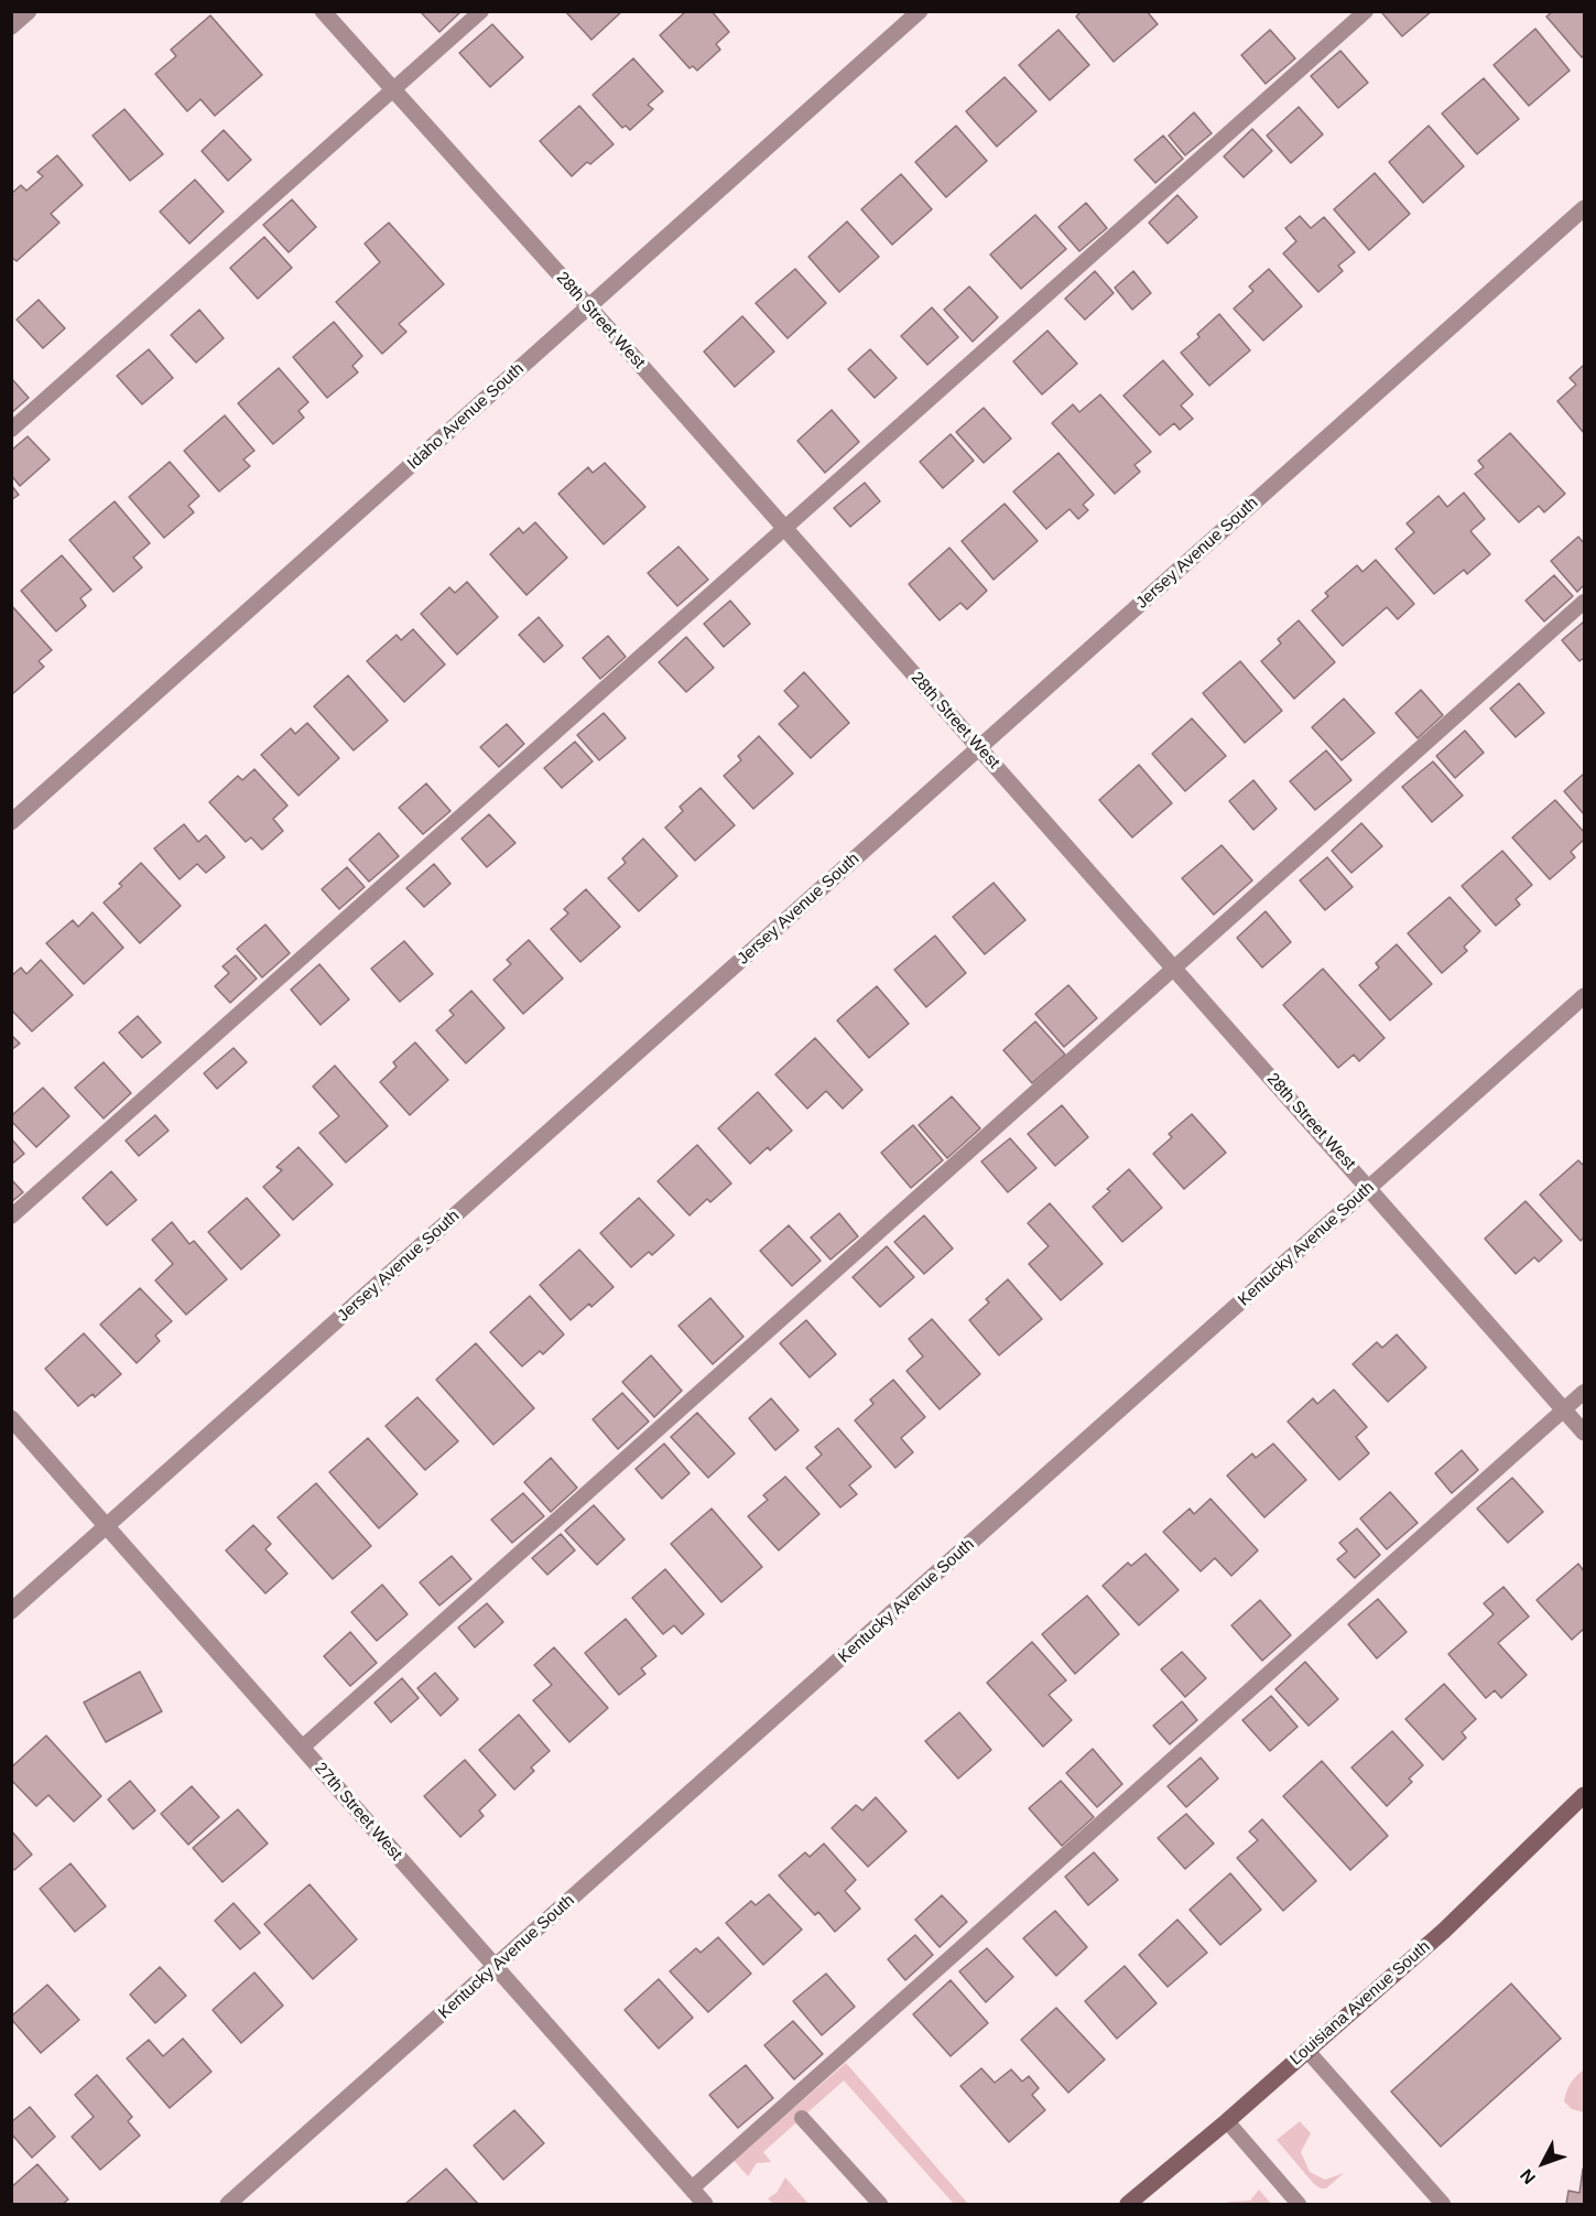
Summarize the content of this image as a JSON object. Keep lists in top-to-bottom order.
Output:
{
  "streets": {
    "main road": ["Louisiana Avenue South"],
    "street": [
      "28th Street West",
      "Idaho Avenue South",
      "Jersey Avenue South",
      "Kentucky Avenue South",
      "27th Street West"
    ]
  },
  "crossings": [
    ["28th Street West", "Idaho Avenue South"],
    ["28th Street West", "Jersey Avenue South"],
    ["28th Street West", "Kentucky Avenue South"],
    ["Jersey Avenue South", "27th Street West"],
    ["Kentucky Avenue South", "27th Street West"]
  ],
  "north": "bottom left"
}
